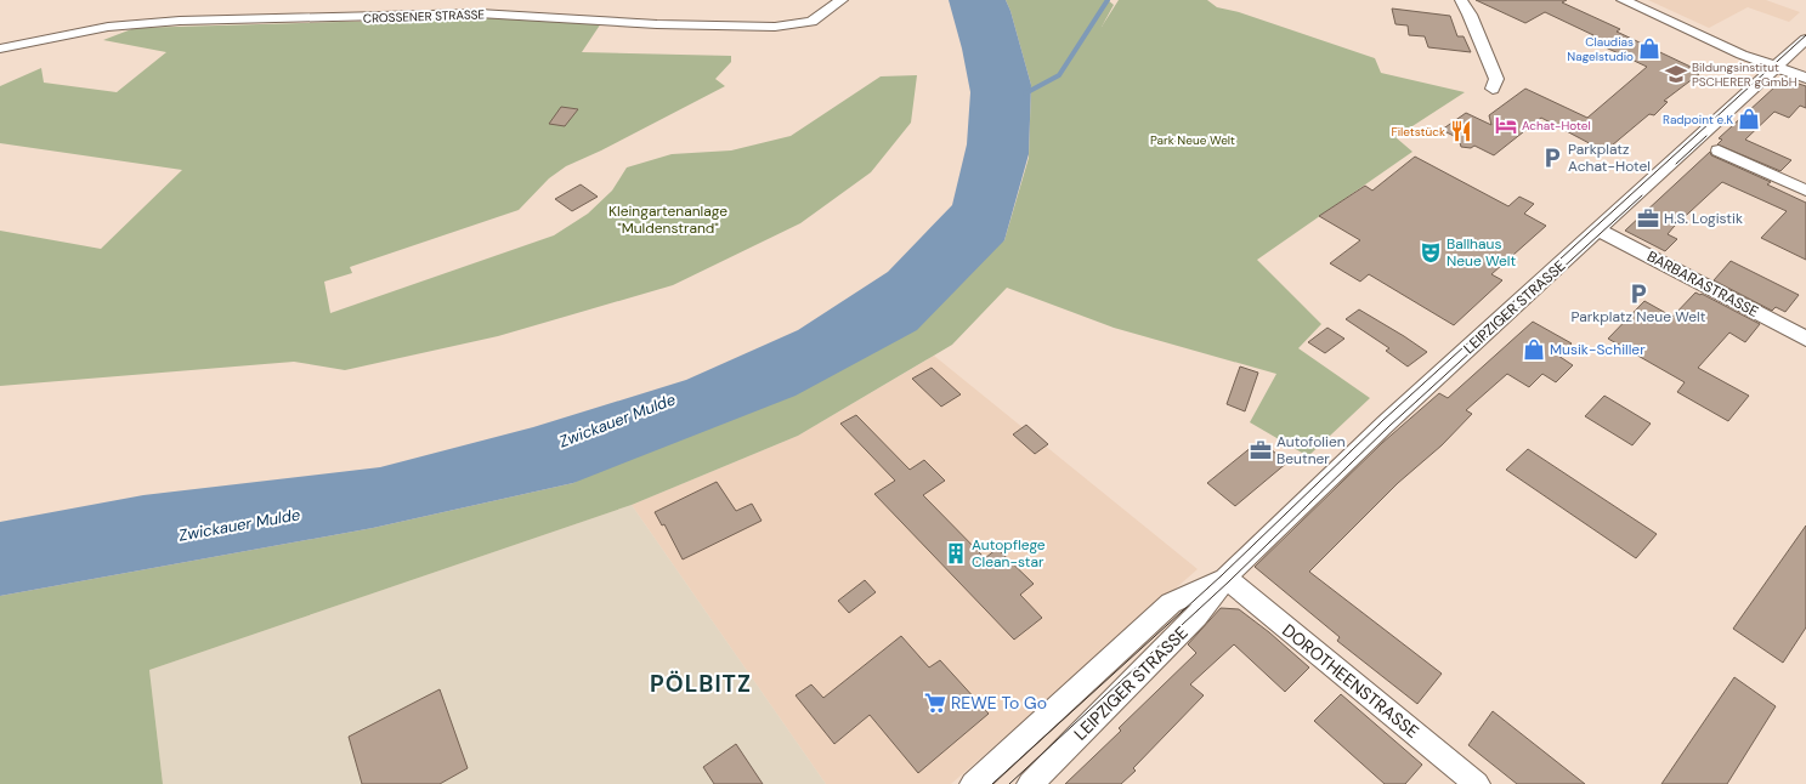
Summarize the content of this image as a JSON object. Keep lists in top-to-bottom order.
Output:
{
  "streets": {
    "street": [
      "CROSSENER STRASSE",
      "BARBARASTRASSE",
      "LEIPZIGER STRASSE",
      "DOROTHEENSTRASSE"
    ]
  },
  "crossings": [
    ["BARBARASTRASSE", "LEIPZIGER STRASSE"],
    ["LEIPZIGER STRASSE", "DOROTHEENSTRASSE"]
  ],
  "districts": ["PÖLBITZ"],
  "water": ["Zwickauer Mulde"],
  "parks": ["Park Neue Welt", "Kleingartenanlage \"Muldenstrand\""],
  "places": {
    "shop": ["Claudias Nagelstudio", "Radpoint e.K", "Musik-Schiller"],
    "school or university": ["Bildungsinstitut PSCHERER gGmbH"],
    "hotel": ["Achat-Hotel"],
    "restaurant": ["Filetstück"],
    "parking": ["Parkplatz Achat-Hotel", "Parkplatz Neue Welt"],
    "office": ["H.S. Logistik", "Autofolien Beutner"],
    "theatre": ["Ballhaus Neue Welt"],
    "building": ["Autopflege Clean-star"],
    "supermarket": ["REWE To Go"]
  }
}
